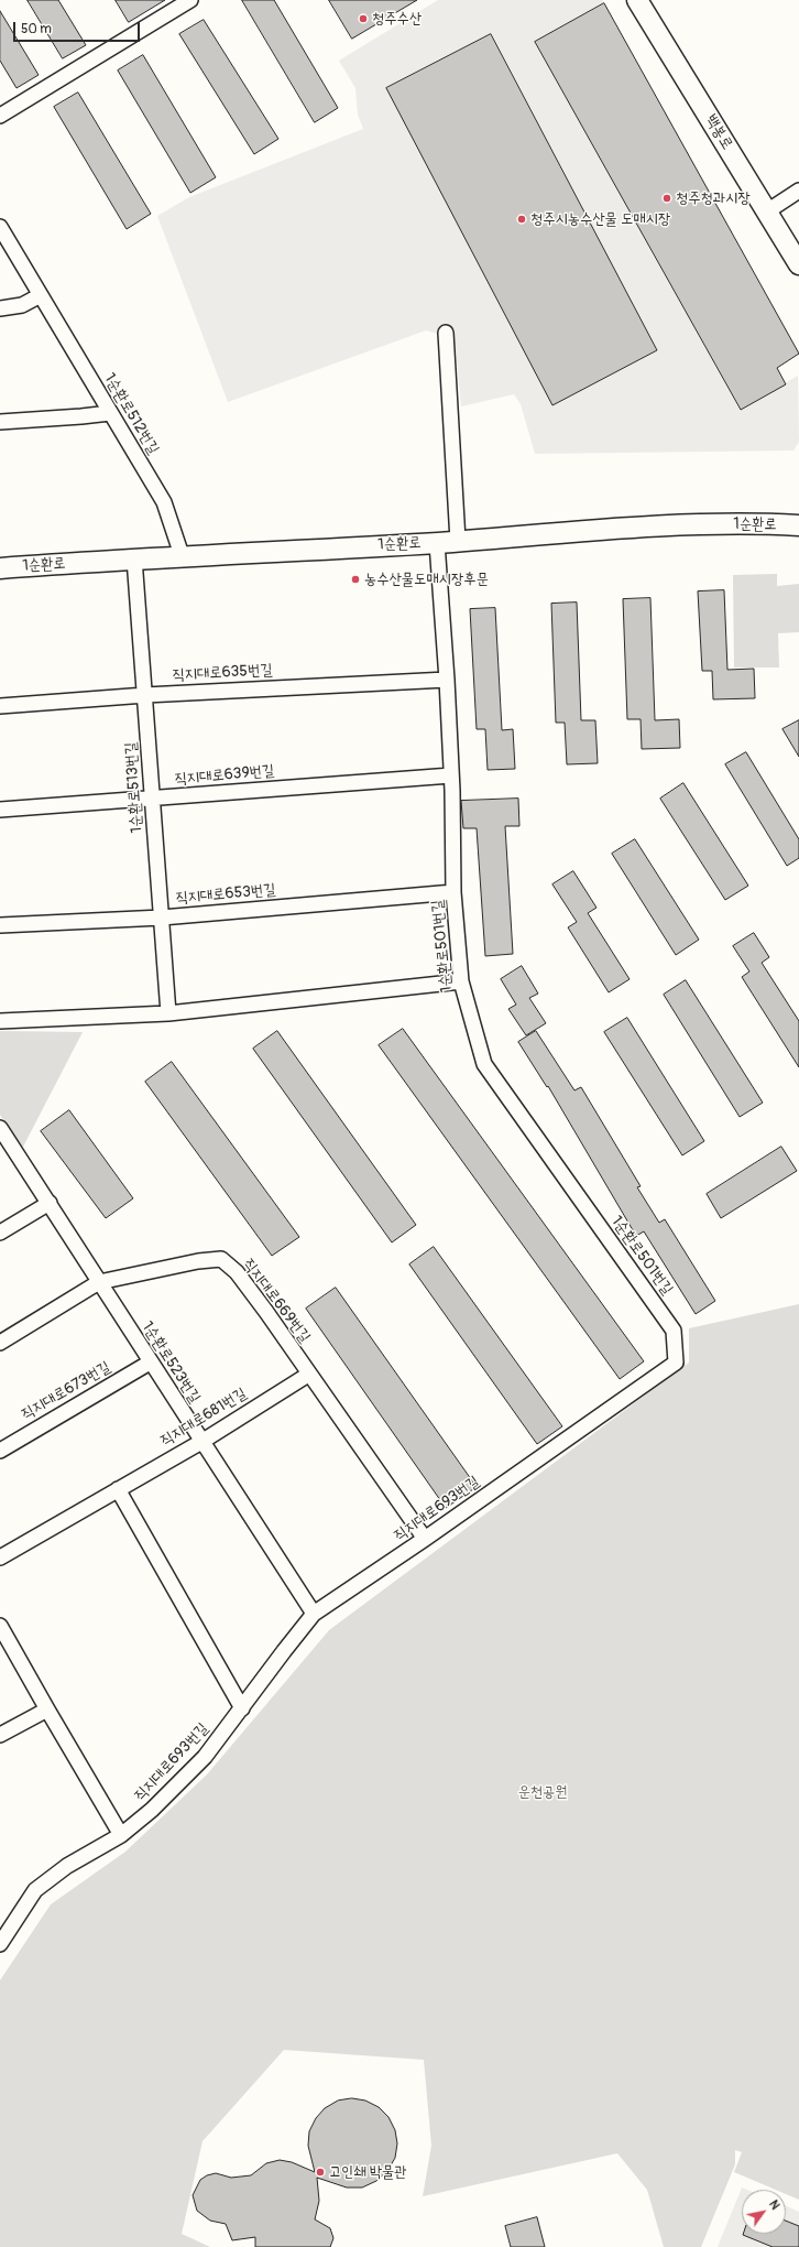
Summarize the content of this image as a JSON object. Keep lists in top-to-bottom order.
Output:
{
  "streets": {
    "street": [
      "백봉로",
      "1순환로512번길",
      "1순환로",
      "직지대로635번길",
      "직지대로639번길",
      "1순환로513번길",
      "직지대로653번길",
      "1순환로501번길",
      "직지대로669번길",
      "1순환로523번길",
      "직지대로673번길",
      "직지대로681번길",
      "직지대로693번길"
    ]
  },
  "crossings": [
    ["1순환로512번길", "1순환로"],
    ["1순환로", "1순환로513번길"],
    ["1순환로", "1순환로501번길"],
    ["직지대로635번길", "1순환로513번길"],
    ["직지대로635번길", "1순환로501번길"],
    ["직지대로639번길", "1순환로513번길"],
    ["직지대로639번길", "1순환로501번길"],
    ["1순환로513번길", "직지대로653번길"],
    ["직지대로653번길", "1순환로501번길"],
    ["1순환로501번길", "직지대로693번길"],
    ["직지대로669번길", "1순환로523번길"],
    ["직지대로669번길", "직지대로681번길"],
    ["직지대로669번길", "직지대로693번길"],
    ["1순환로523번길", "직지대로673번길"],
    ["1순환로523번길", "직지대로681번길"],
    ["1순환로523번길", "직지대로693번길"]
  ],
  "parks": ["운천공원"],
  "places": [
    "청주수산",
    "청주청과시장",
    "청주시농수산물 도매시장",
    "농수산물도매시장후문",
    "고인쇄 박물관"
  ],
  "scale_bar": "50 m",
  "north": "top right"
}
